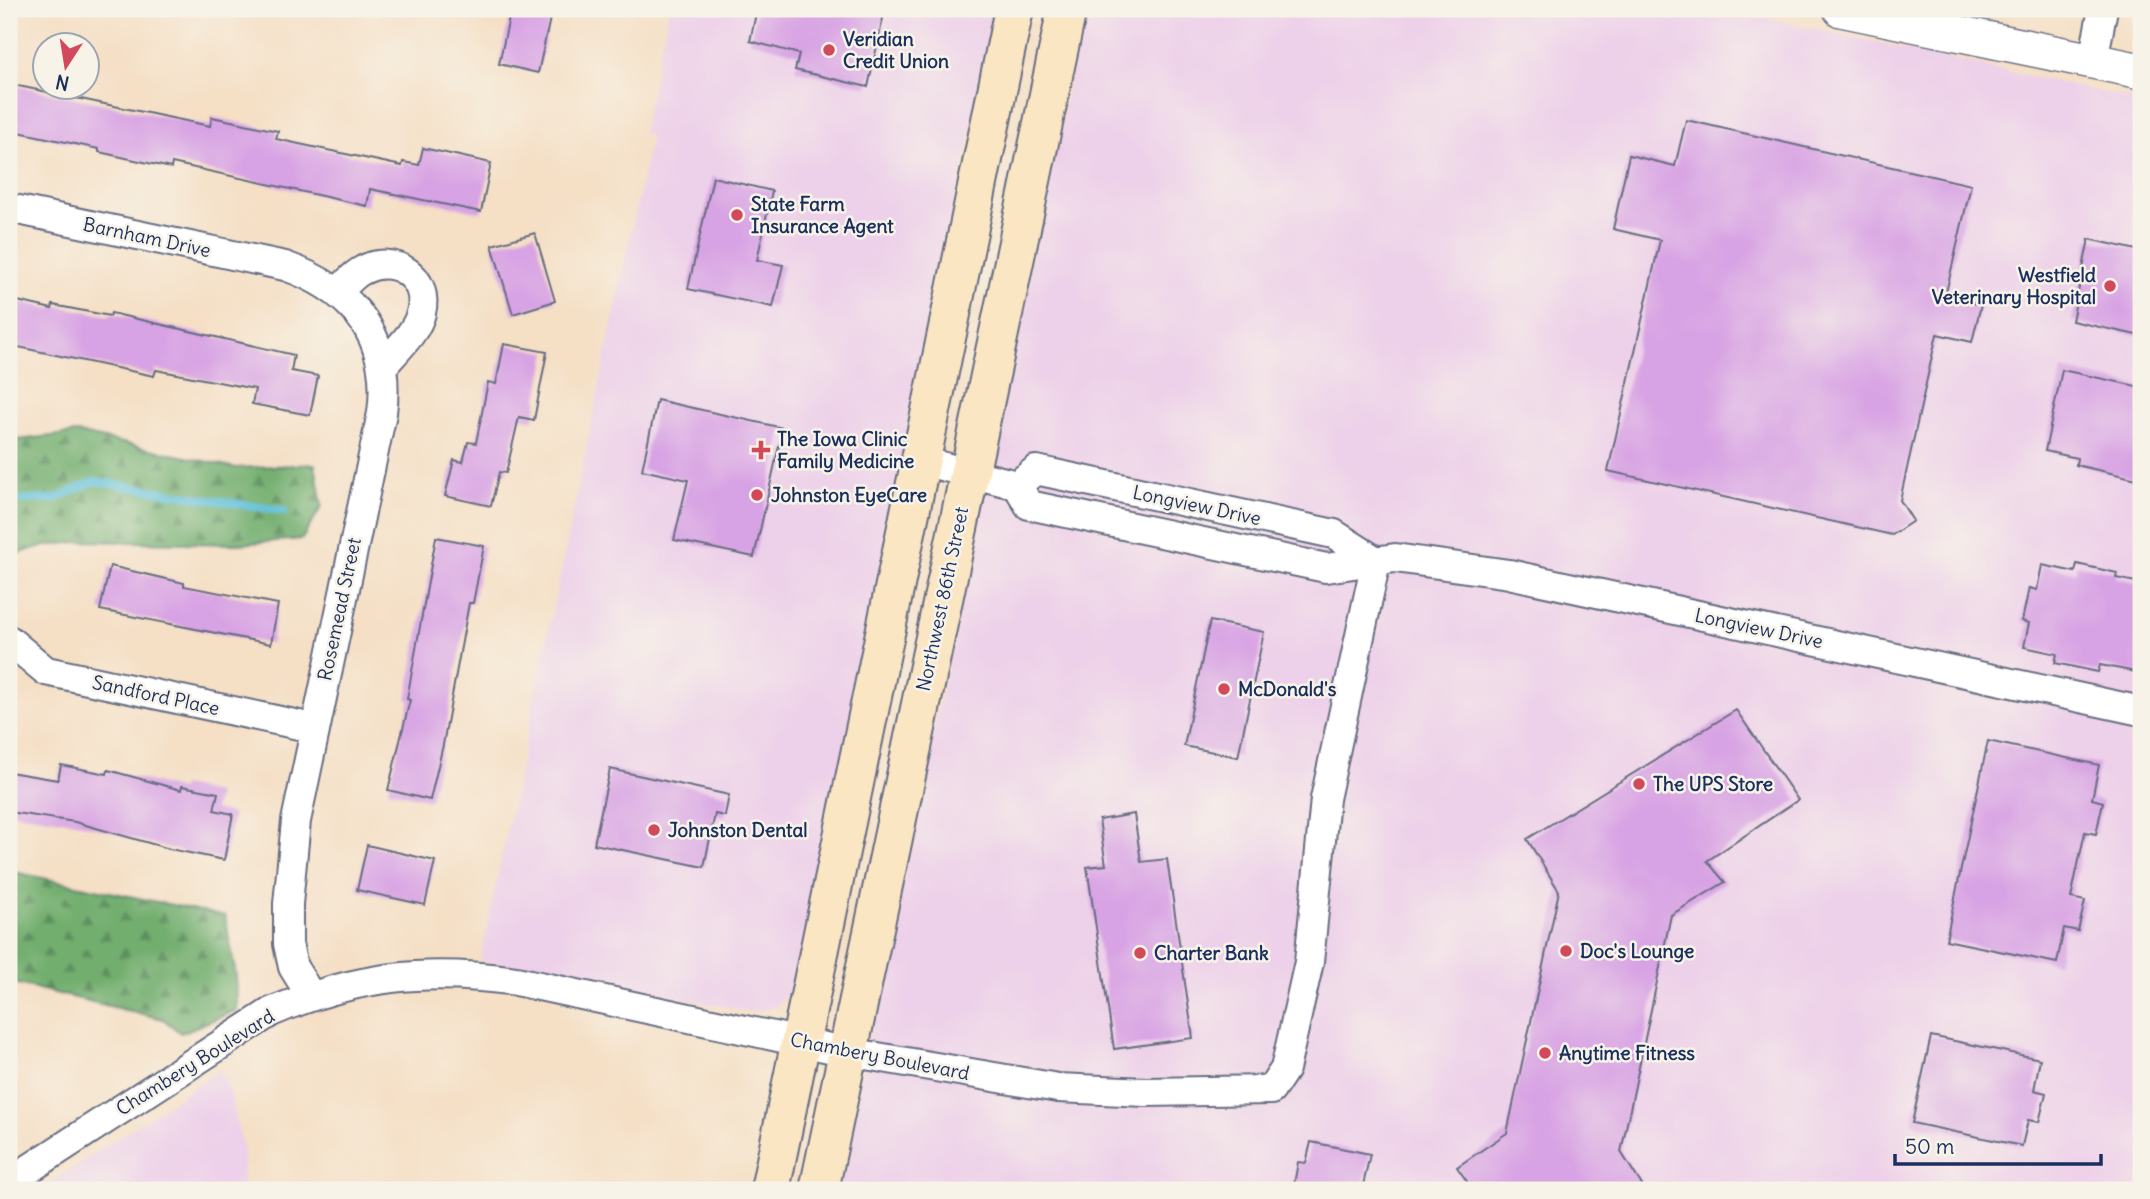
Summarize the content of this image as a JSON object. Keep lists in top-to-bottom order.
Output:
{
  "streets": {
    "main road": ["Northwest 86th Street"],
    "street": [
      "Barnham Drive",
      "Longview Drive",
      "Rosemead Street",
      "Sandford Place",
      "Chambery Boulevard"
    ]
  },
  "crossings": [
    ["Barnham Drive", "Rosemead Street"],
    ["Longview Drive", "Northwest 86th Street"],
    ["Longview Drive", "Chambery Boulevard"],
    ["Northwest 86th Street", "Chambery Boulevard"],
    ["Rosemead Street", "Sandford Place"],
    ["Rosemead Street", "Chambery Boulevard"]
  ],
  "places": {
    "other": [
      "Veridian Credit Union",
      "State Farm Insurance Agent",
      "Westfield Veterinary Hospital",
      "Johnston EyeCare",
      "McDonald's",
      "The UPS Store",
      "Johnston Dental",
      "Doc's Lounge",
      "Charter Bank",
      "Anytime Fitness"
    ],
    "health": ["The Iowa Clinic Family Medicine"]
  },
  "scale_bar": "50 m",
  "north": "bottom"
}
